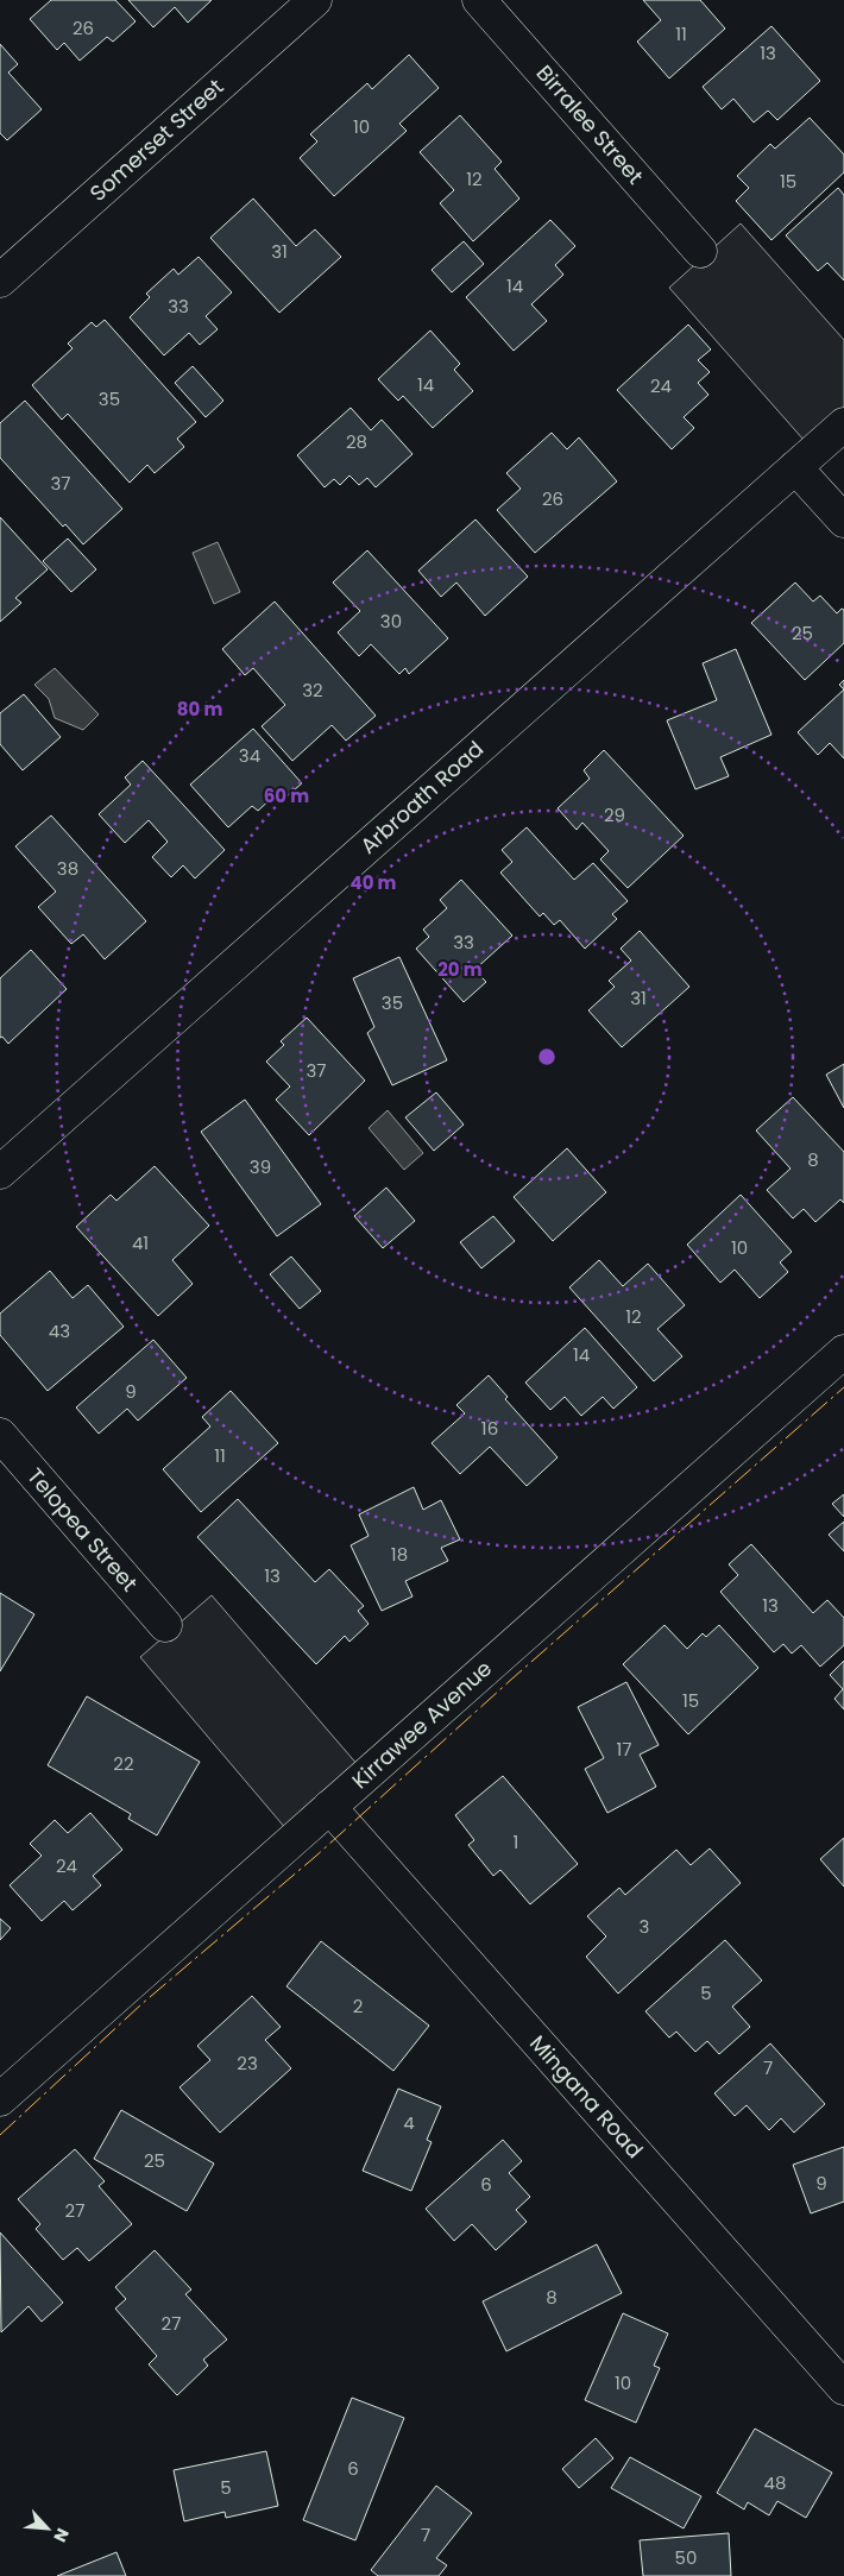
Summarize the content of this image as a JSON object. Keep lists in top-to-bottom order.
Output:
{
  "streets": {
    "street": [
      "Birralee Street",
      "Somerset Street",
      "Arbroath Road",
      "Telopea Street",
      "Kirrawee Avenue",
      "Mingana Road"
    ]
  },
  "crossings": [
    ["Kirrawee Avenue", "Mingana Road"]
  ],
  "house_numbers": [
    "26",
    "11",
    "13",
    "10",
    "12",
    "15",
    "31",
    "14",
    "33",
    "14",
    "24",
    "35",
    "28",
    "37",
    "26",
    "30",
    "25",
    "32",
    "34",
    "29",
    "38",
    "33",
    "31",
    "35",
    "37",
    "8",
    "39",
    "41",
    "10",
    "12",
    "43",
    "14",
    "9",
    "16",
    "11",
    "18",
    "13",
    "13",
    "15",
    "17",
    "22",
    "1",
    "24",
    "3",
    "5",
    "2",
    "23",
    "7",
    "4",
    "25",
    "9",
    "6",
    "27",
    "8",
    "27",
    "10",
    "6",
    "48",
    "5",
    "7",
    "50"
  ],
  "north": "bottom right",
  "rings": [
    "80 m",
    "60 m",
    "40 m",
    "20 m"
  ]
}
